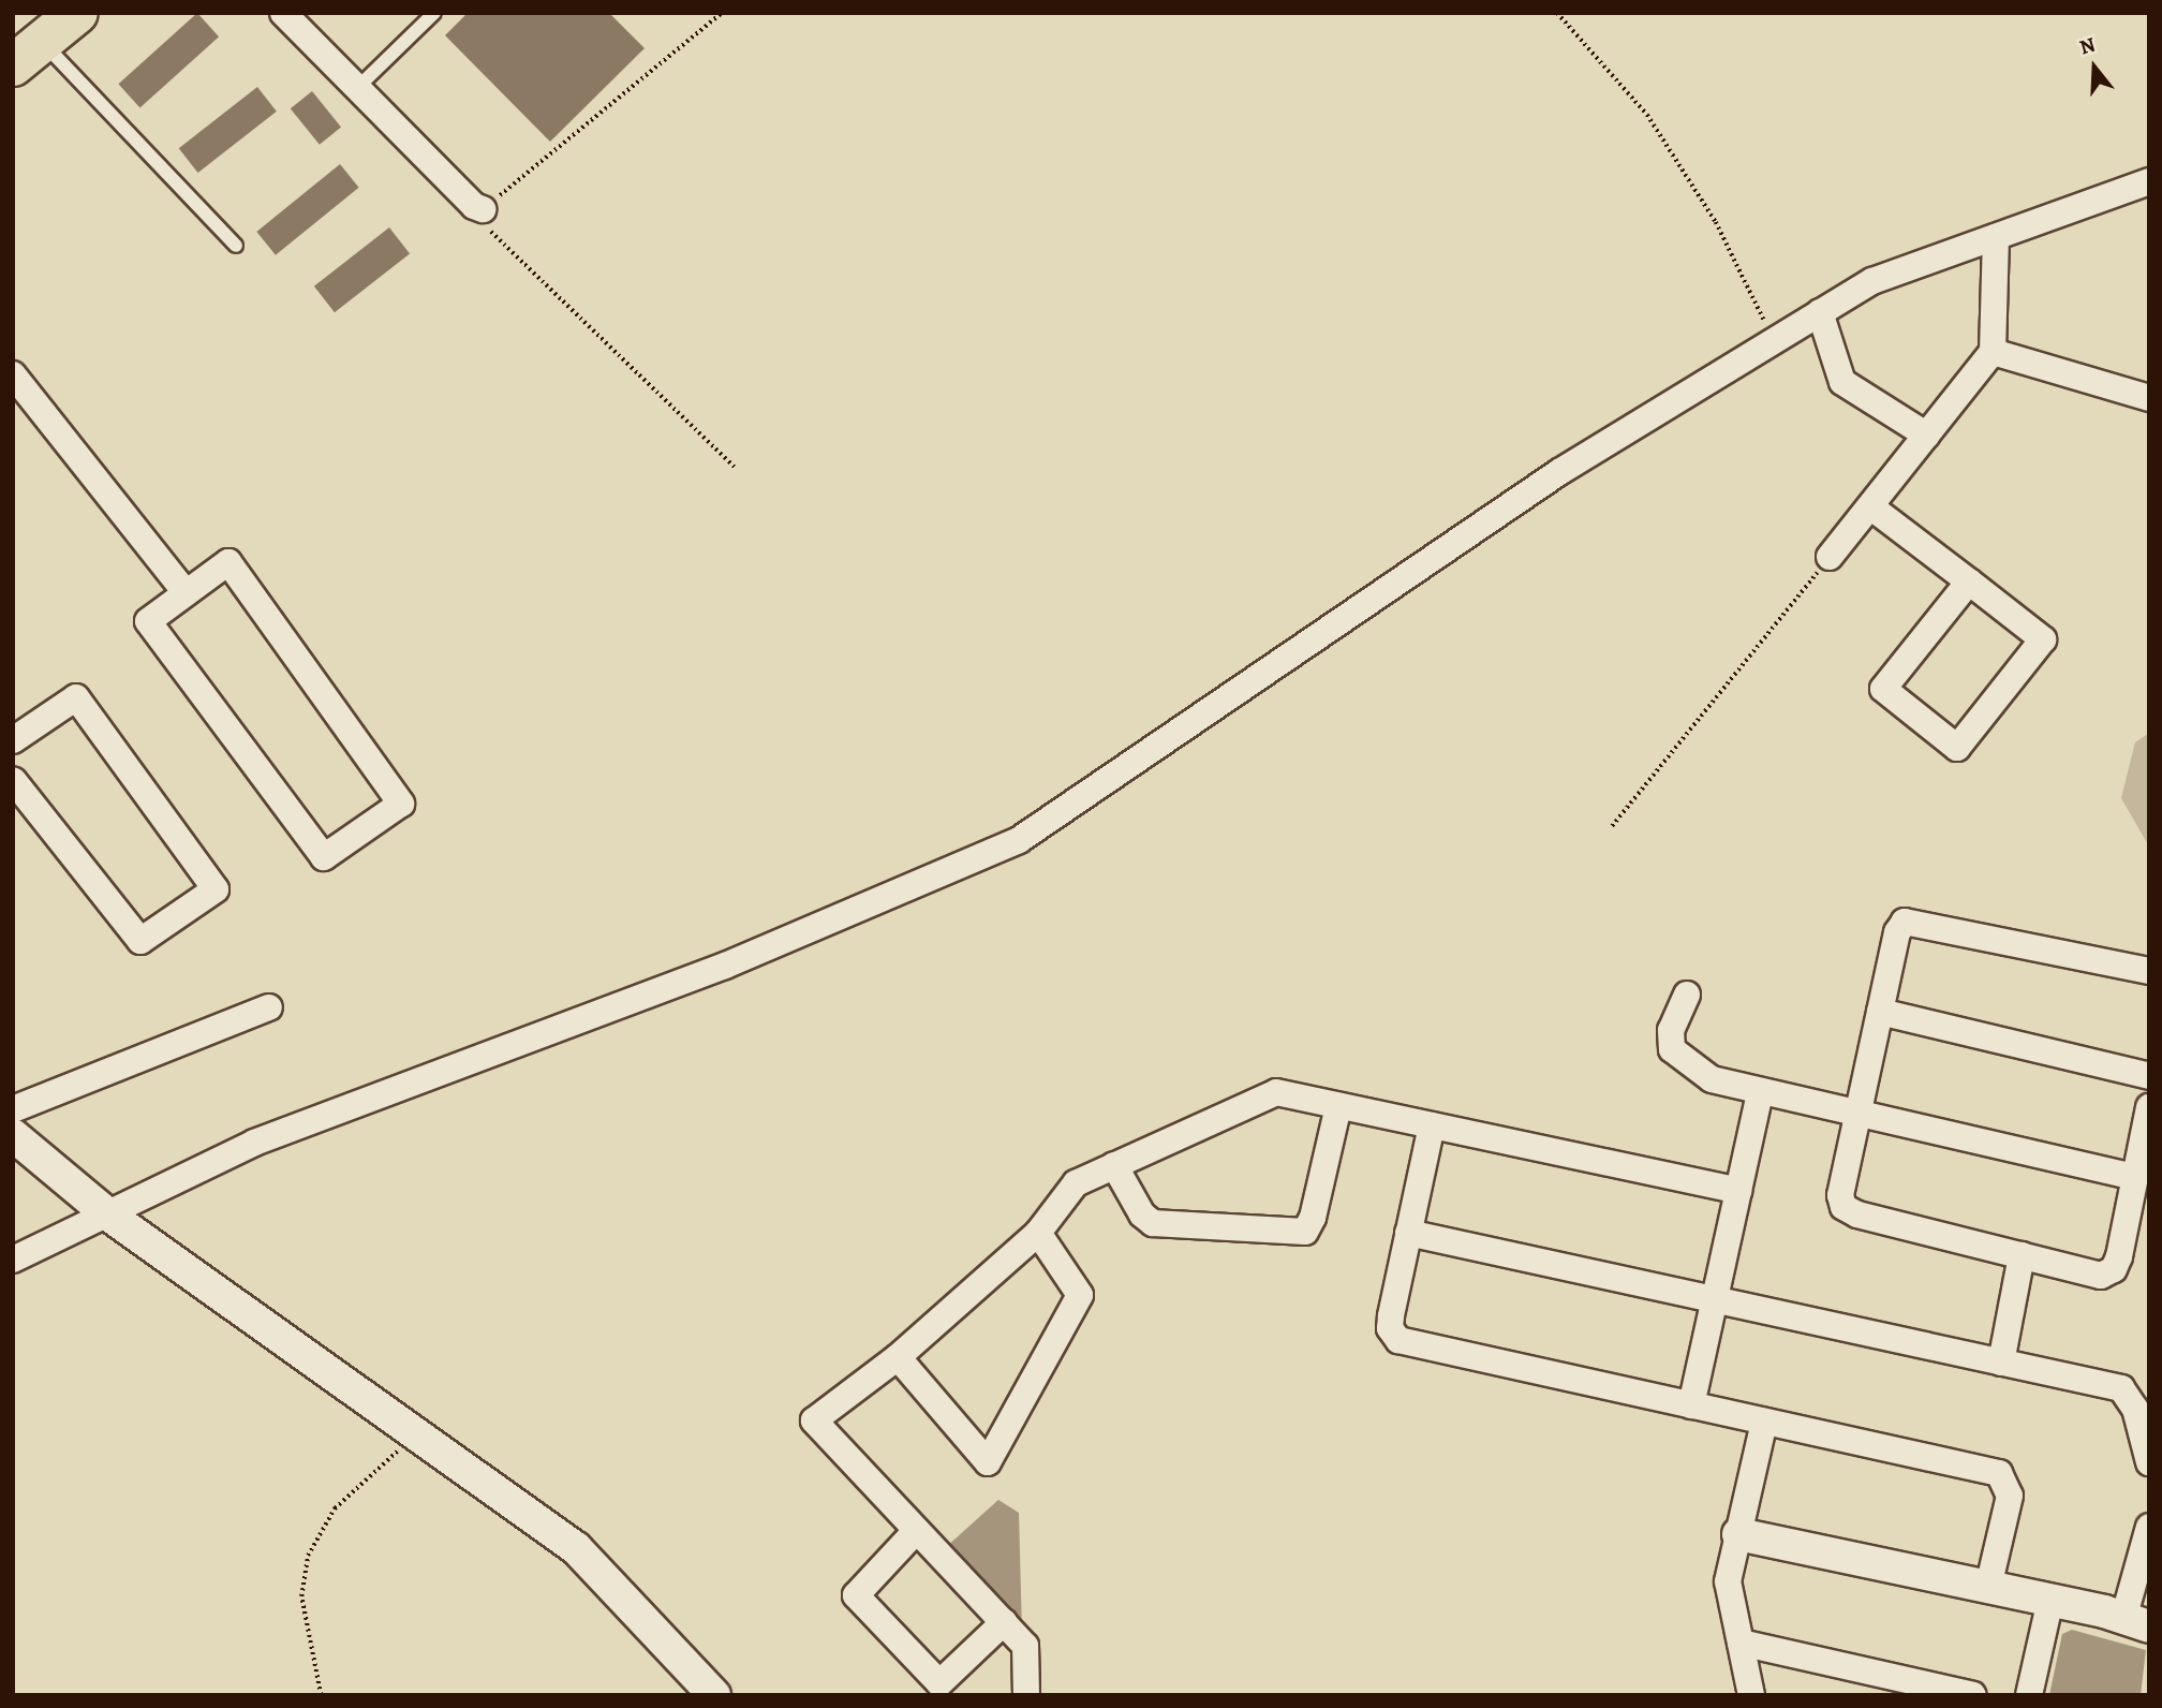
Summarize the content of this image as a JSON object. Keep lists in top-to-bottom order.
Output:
{
  "north": "top"
}
